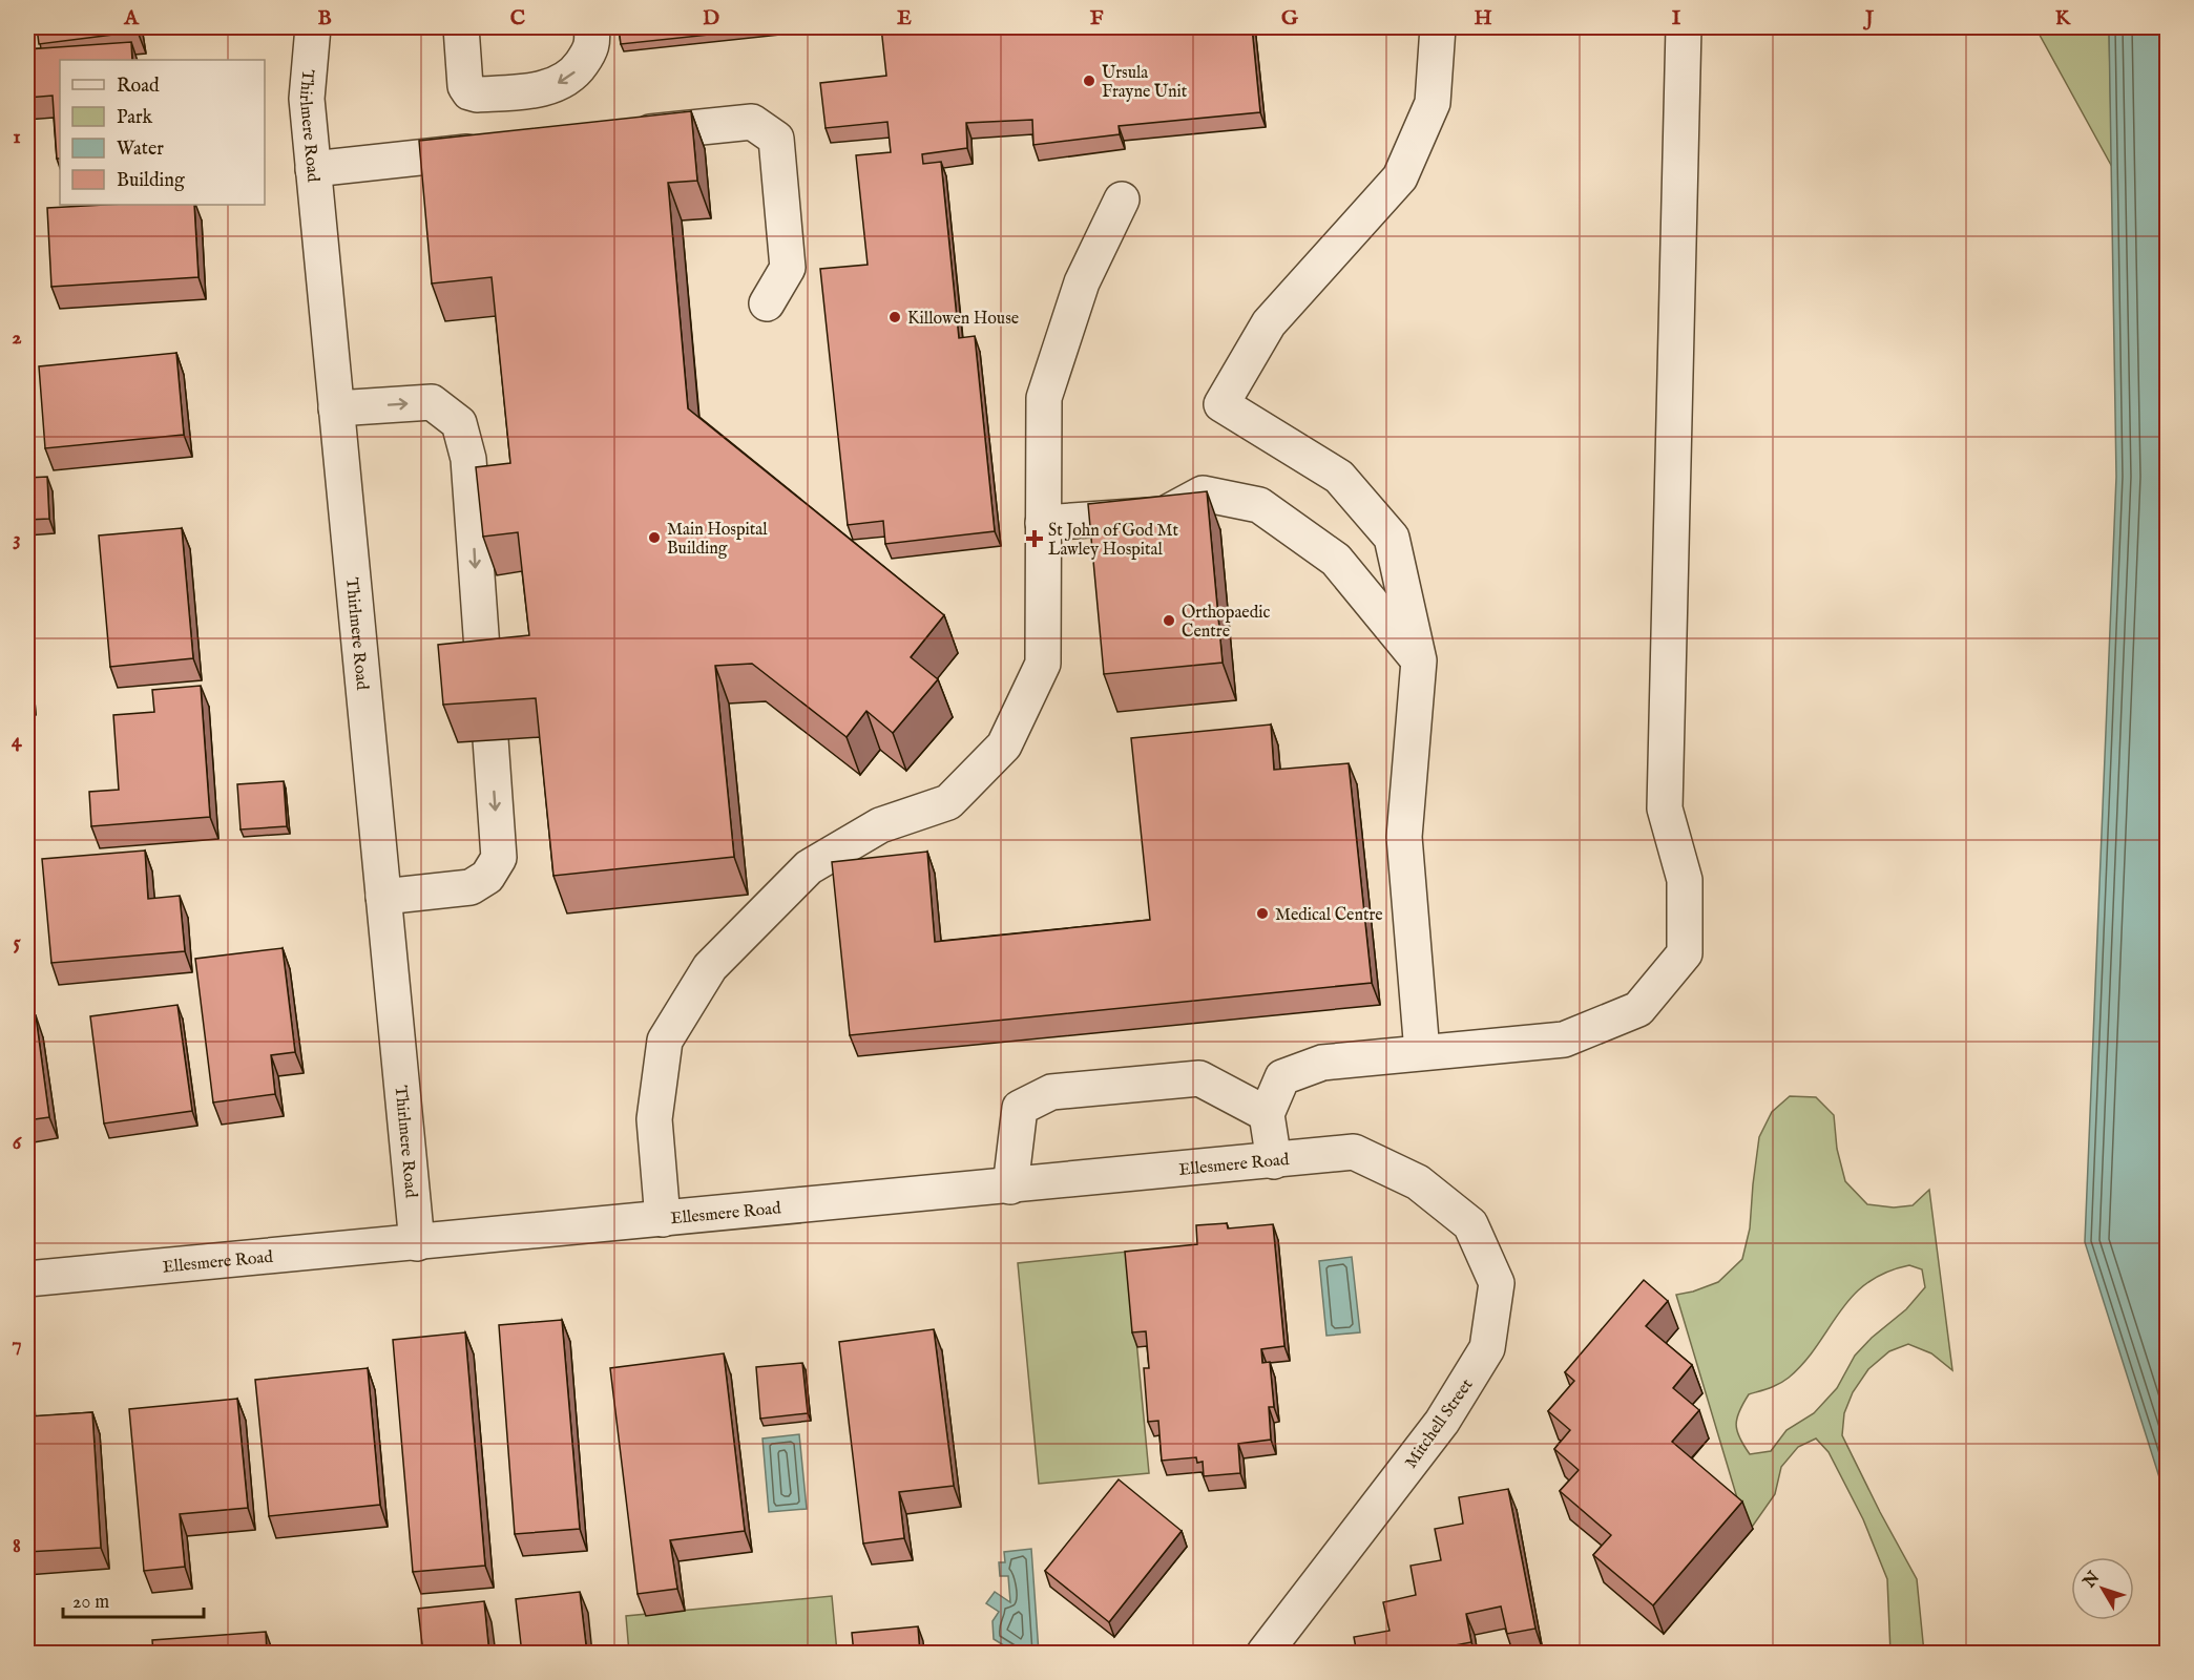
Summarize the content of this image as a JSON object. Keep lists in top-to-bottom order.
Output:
{
  "streets": {
    "street": ["Thirlmere Road", "Ellesmere Road", "Mitchell Street"]
  },
  "crossings": [
    ["Thirlmere Road", "Ellesmere Road"],
    ["Ellesmere Road", "Mitchell Street"]
  ],
  "places": {
    "other": [
      "Ursula Frayne Unit",
      "Killowen House",
      "Main Hospital Building",
      "Orthopaedic Centre",
      "Medical Centre"
    ],
    "health": ["St John of God Mt Lawley Hospital"]
  },
  "legend": [
    "Road",
    "Park",
    "Water",
    "Building"
  ],
  "scale_bar": "20 m",
  "north": "top left",
  "grid": {
    "columns": [
      "A",
      "B",
      "C",
      "D",
      "E",
      "F",
      "G",
      "H",
      "I",
      "J",
      "K"
    ],
    "rows": [
      "1",
      "2",
      "3",
      "4",
      "5",
      "6",
      "7",
      "8"
    ]
  }
}
